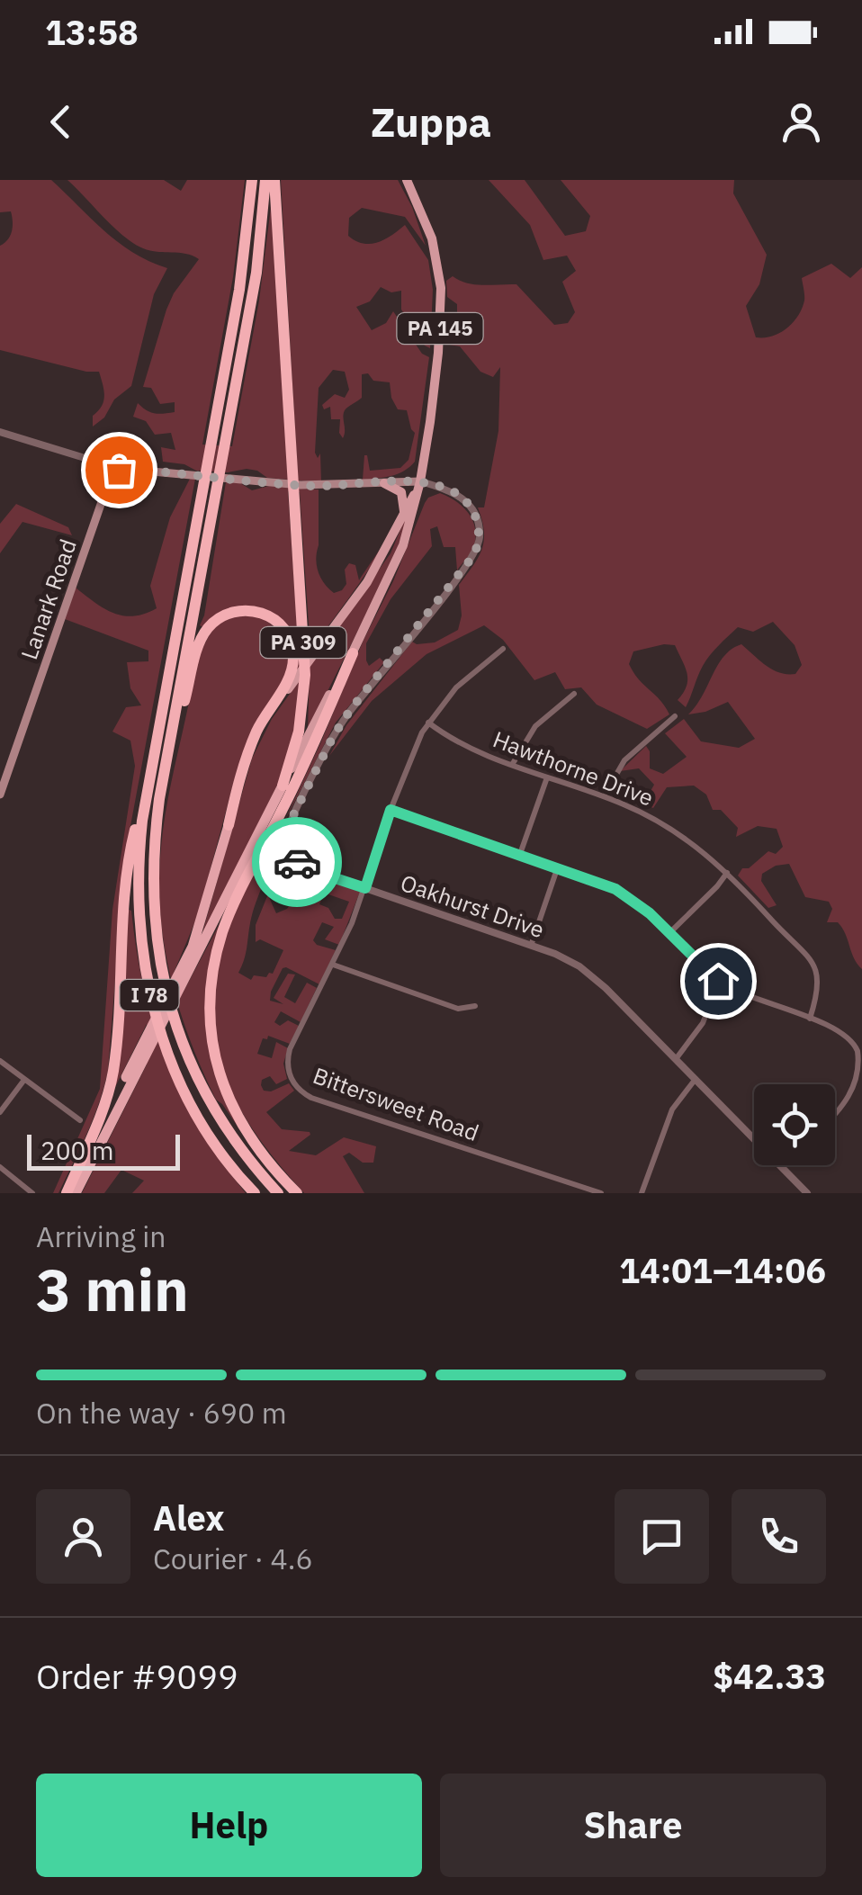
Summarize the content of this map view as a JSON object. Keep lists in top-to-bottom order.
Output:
{
  "streets": {
    "highway": ["PA 145", "PA 309", "I 78"],
    "main road": ["Lanark Road"],
    "street": ["Hawthorne Drive", "Oakhurst Drive", "Bittersweet Road"]
  },
  "crossings": [
    ["PA 145", "PA 309"],
    ["PA 145", "Oakhurst Drive"],
    ["Hawthorne Drive", "Bittersweet Road"],
    ["Oakhurst Drive", "Bittersweet Road"]
  ],
  "scale_bar": "200 m",
  "page": {
    "status": "13:58",
    "header": "Zuppa",
    "scale": "200 m",
    "heading": ["3 min", "Arriving in", "14:01–14:06"],
    "panel": [
      "Alex",
      "Courier · 4.6",
      "Order #9099",
      "$42.33"
    ],
    "bar": "On the way · 690 m",
    "buttons": ["Help", "Share"]
  }
}
